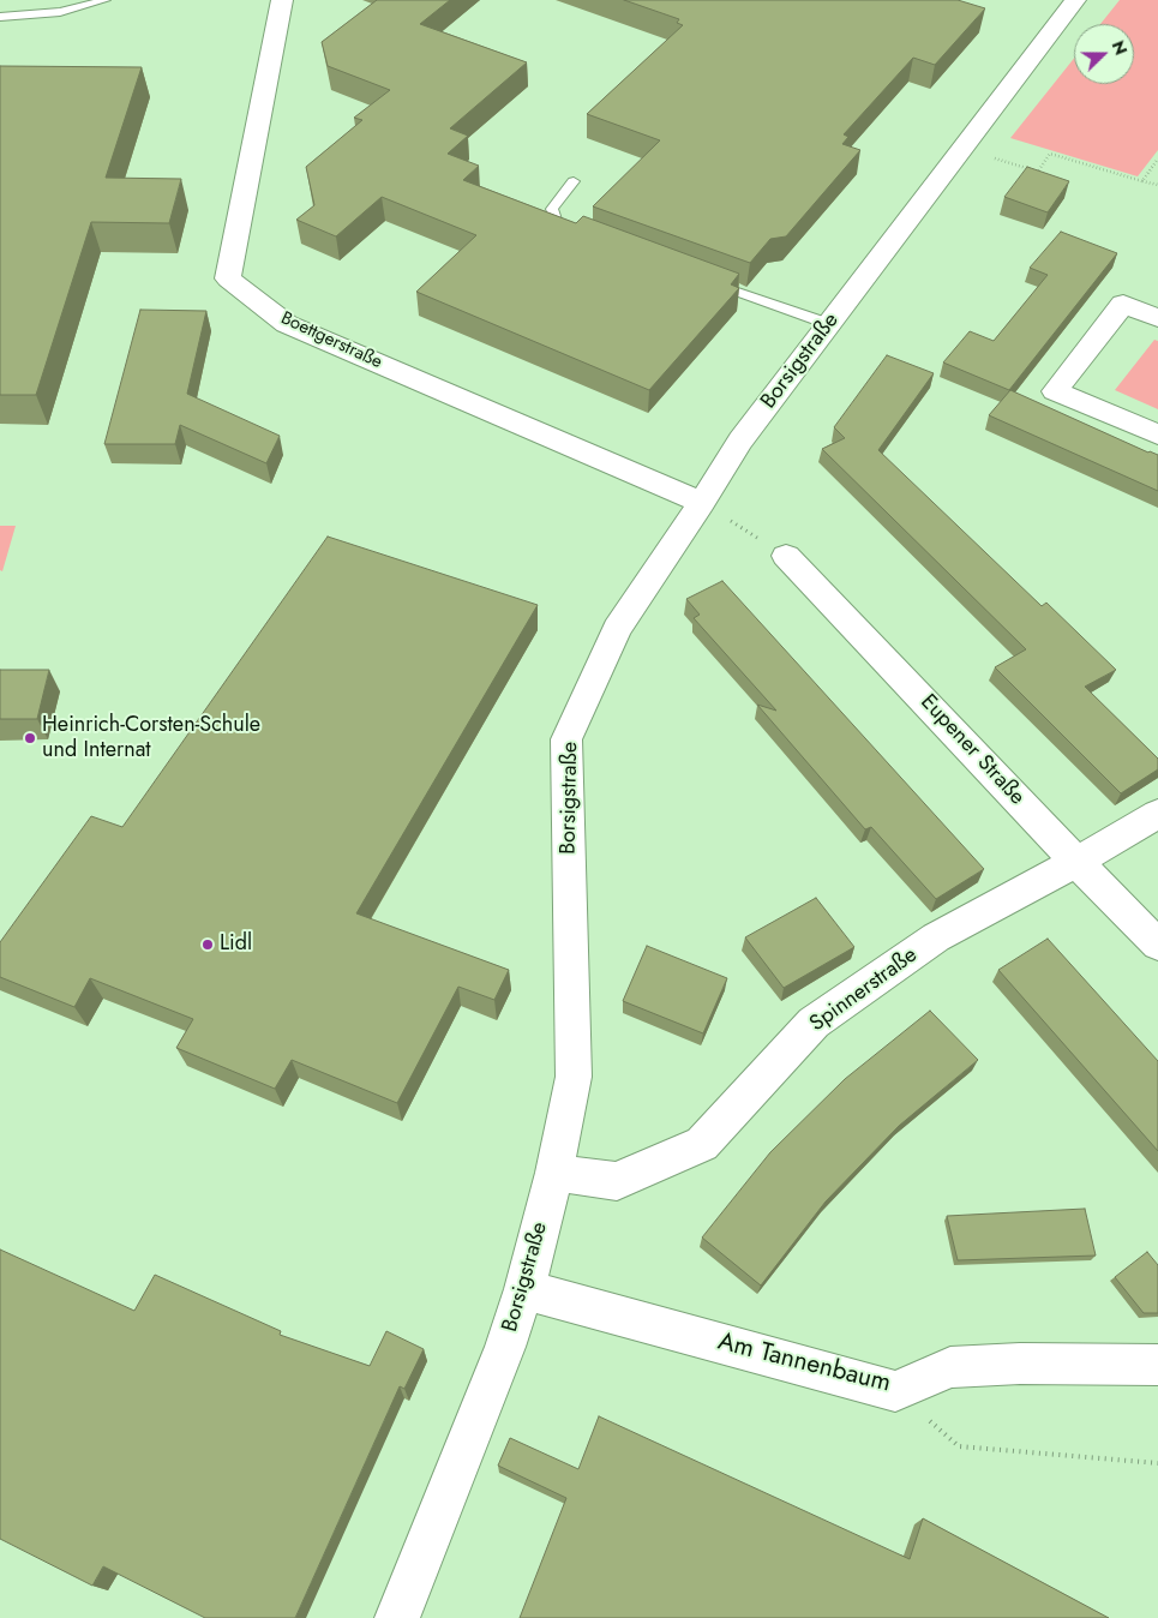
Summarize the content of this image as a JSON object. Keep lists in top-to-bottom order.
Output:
{
  "streets": {
    "street": [
      "Boettgerstraße",
      "Borsigstraße",
      "Eupener Straße",
      "Spinnerstraße",
      "Am Tannenbaum"
    ]
  },
  "crossings": [
    ["Boettgerstraße", "Borsigstraße"],
    ["Borsigstraße", "Spinnerstraße"],
    ["Borsigstraße", "Am Tannenbaum"],
    ["Eupener Straße", "Spinnerstraße"]
  ],
  "places": ["Heinrich-Corsten-Schule und Internat", "Lidl"],
  "north": "right"
}
